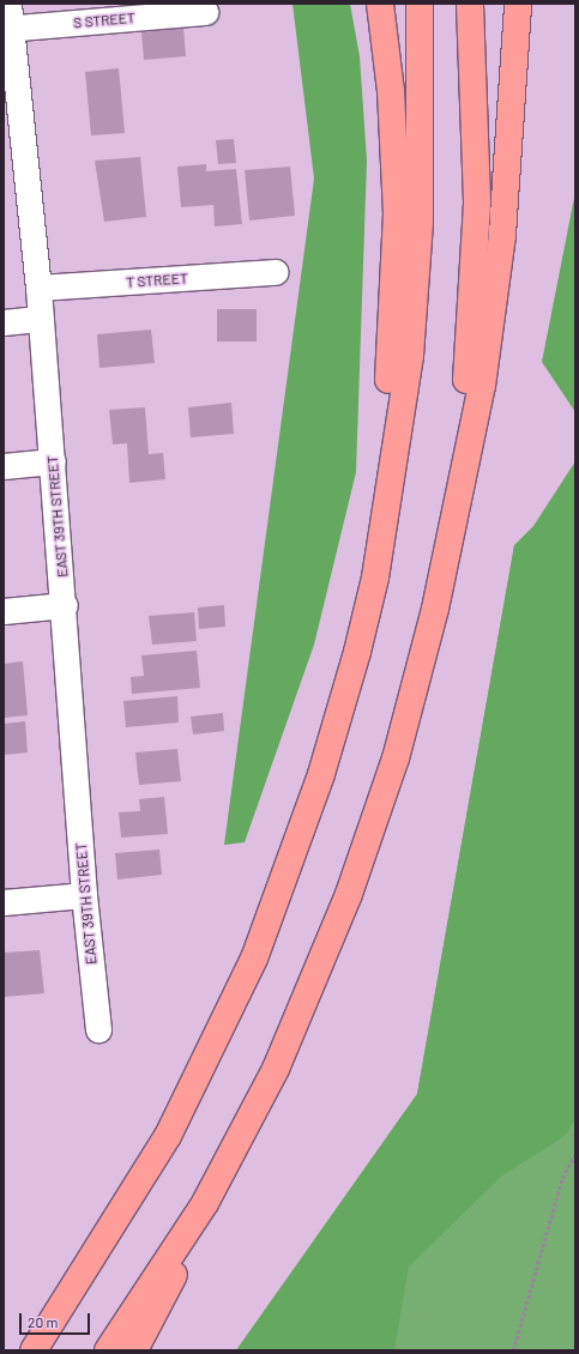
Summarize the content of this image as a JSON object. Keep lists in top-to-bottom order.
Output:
{
  "streets": {
    "street": ["S STREET", "T STREET", "EAST 39TH STREET"]
  },
  "crossings": [
    ["S STREET", "EAST 39TH STREET"],
    ["T STREET", "EAST 39TH STREET"]
  ],
  "scale_bar": "20 m"
}
